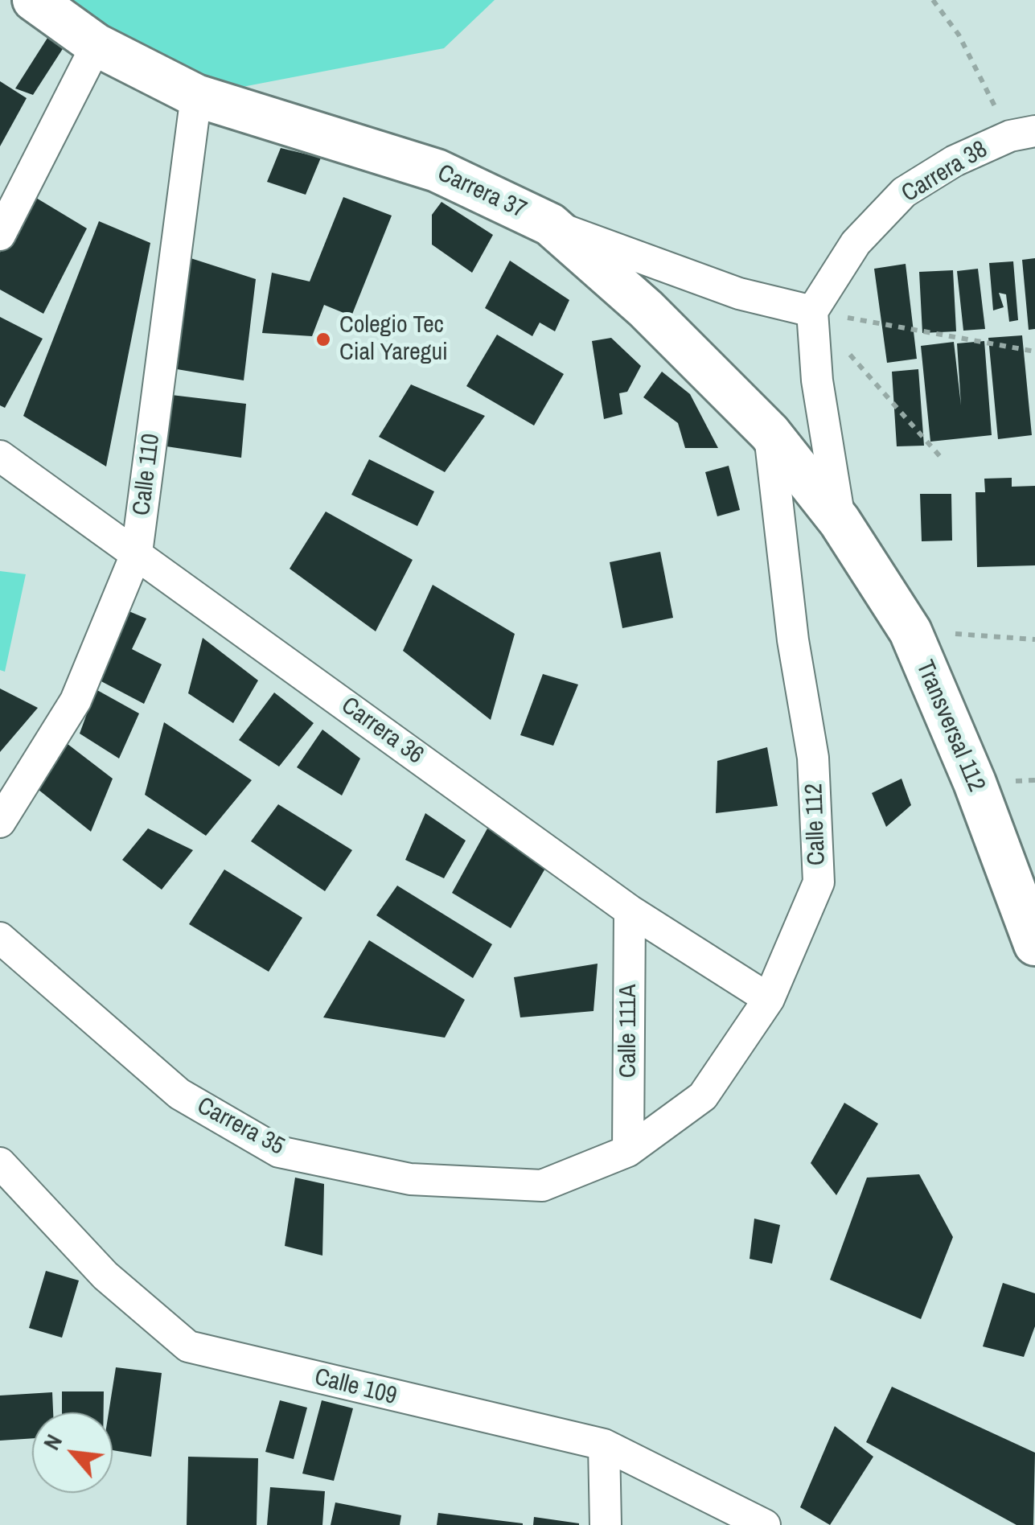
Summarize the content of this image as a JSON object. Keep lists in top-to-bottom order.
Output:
{
  "streets": {
    "main road": ["Carrera 37", "Transversal 112"],
    "street": [
      "Carrera 38",
      "Calle 110",
      "Carrera 36",
      "Calle 112",
      "Calle 111A",
      "Carrera 35",
      "Calle 109"
    ]
  },
  "crossings": [
    ["Carrera 37", "Calle 110"],
    ["Carrera 37", "Transversal 112"],
    ["Carrera 37", "Calle 112"],
    ["Calle 110", "Carrera 36"],
    ["Carrera 36", "Calle 112"],
    ["Carrera 36", "Calle 111A"],
    ["Calle 112", "Calle 111A"],
    ["Calle 112", "Carrera 35"],
    ["Calle 111A", "Carrera 35"]
  ],
  "places": ["Colegio Tec Cial Yaregui"],
  "north": "top left"
}
